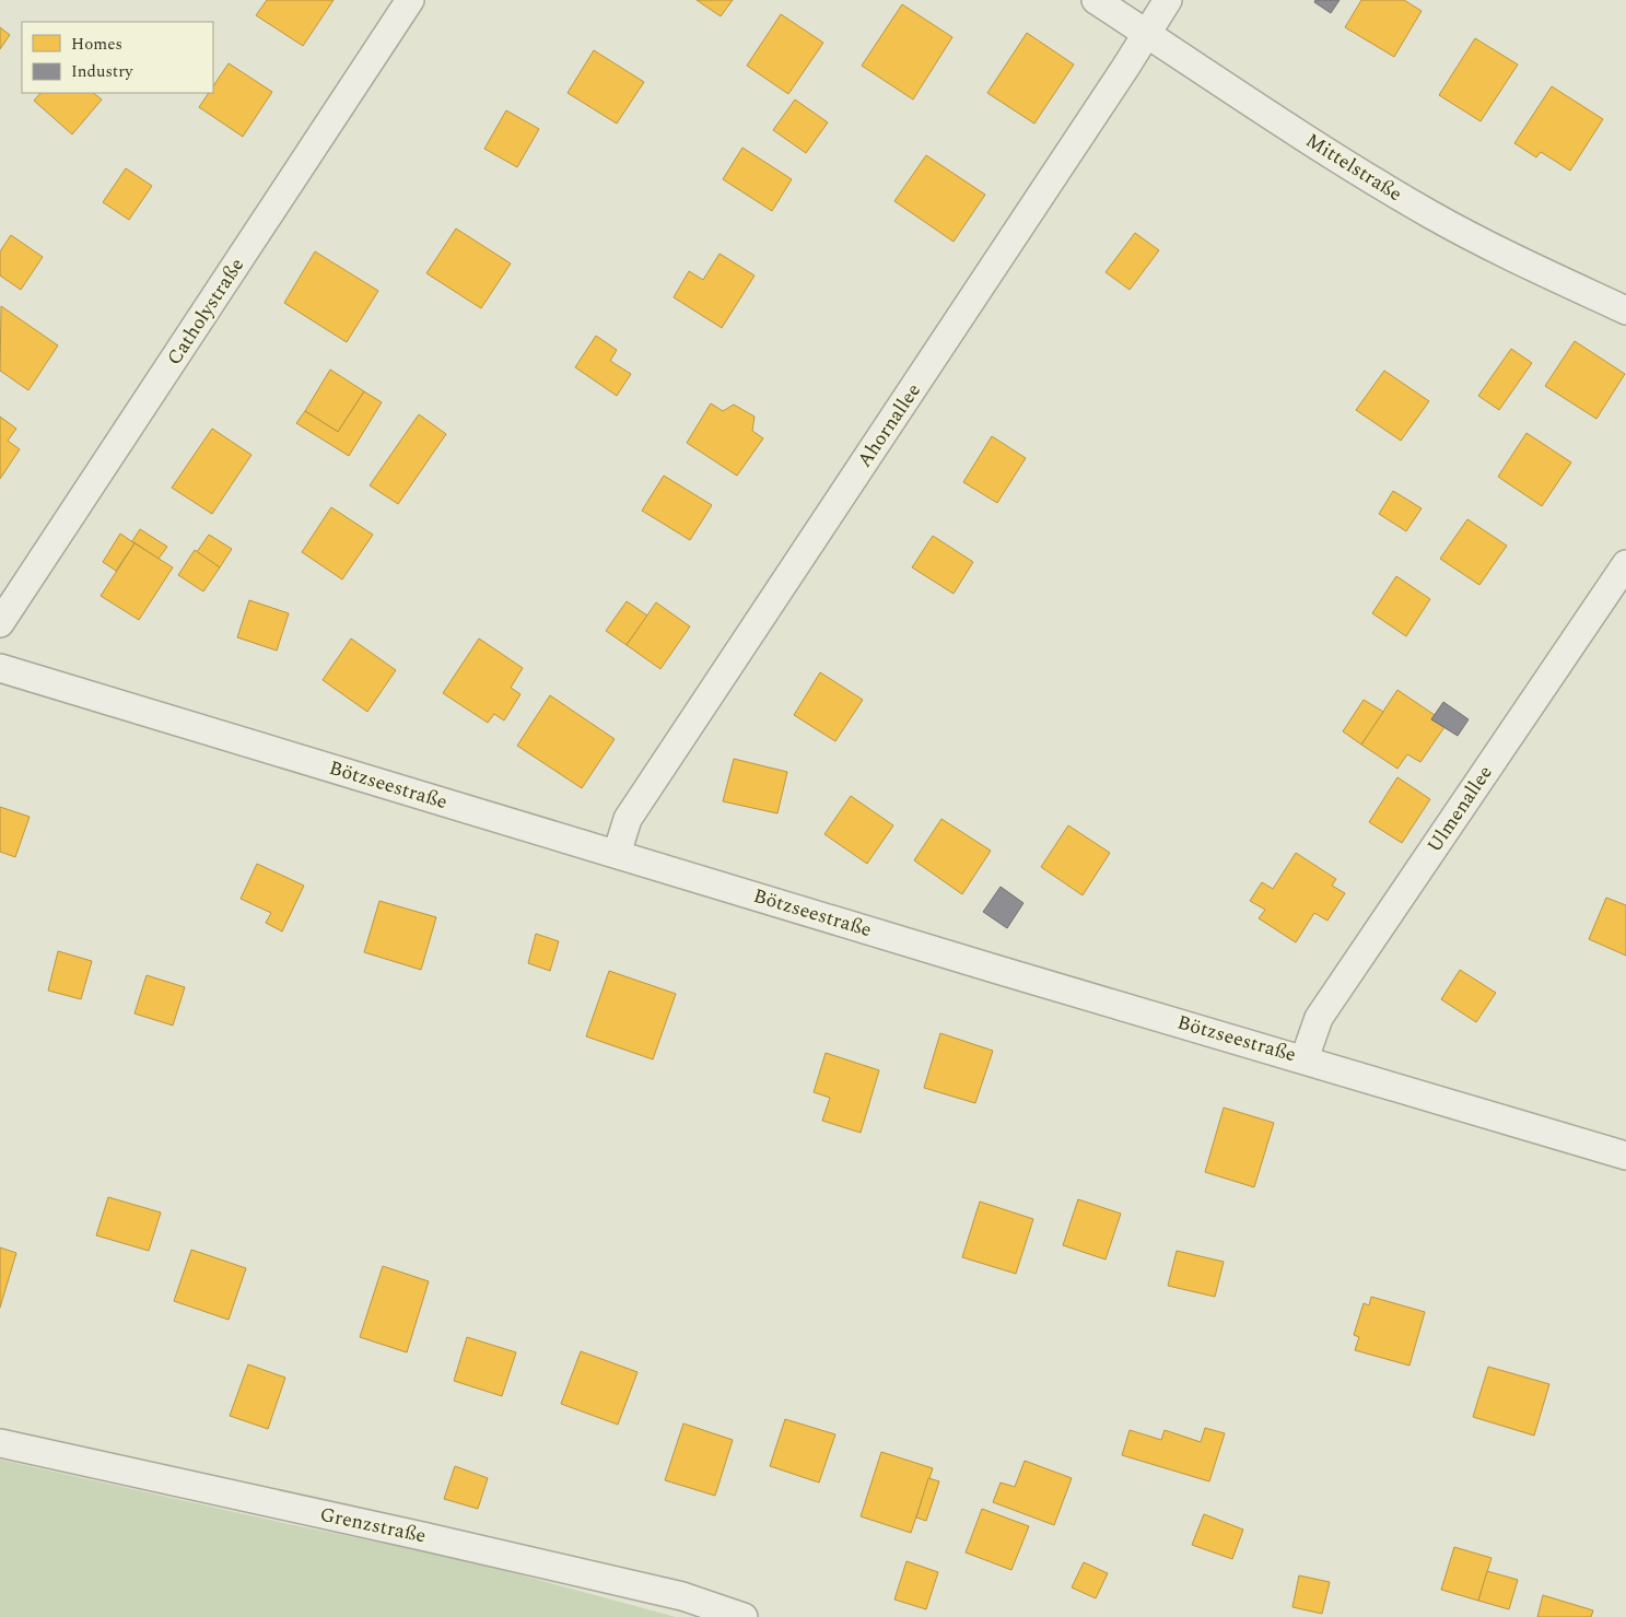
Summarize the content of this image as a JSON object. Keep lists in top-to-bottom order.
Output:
{
  "streets": {
    "street": [
      "Mittelstraße",
      "Catholystraße",
      "Ahornallee",
      "Bötzseestraße",
      "Ulmenallee",
      "Grenzstraße"
    ]
  },
  "crossings": [
    ["Mittelstraße", "Ahornallee"],
    ["Ahornallee", "Bötzseestraße"],
    ["Bötzseestraße", "Ulmenallee"]
  ],
  "legend": ["Homes", "Industry"]
}
